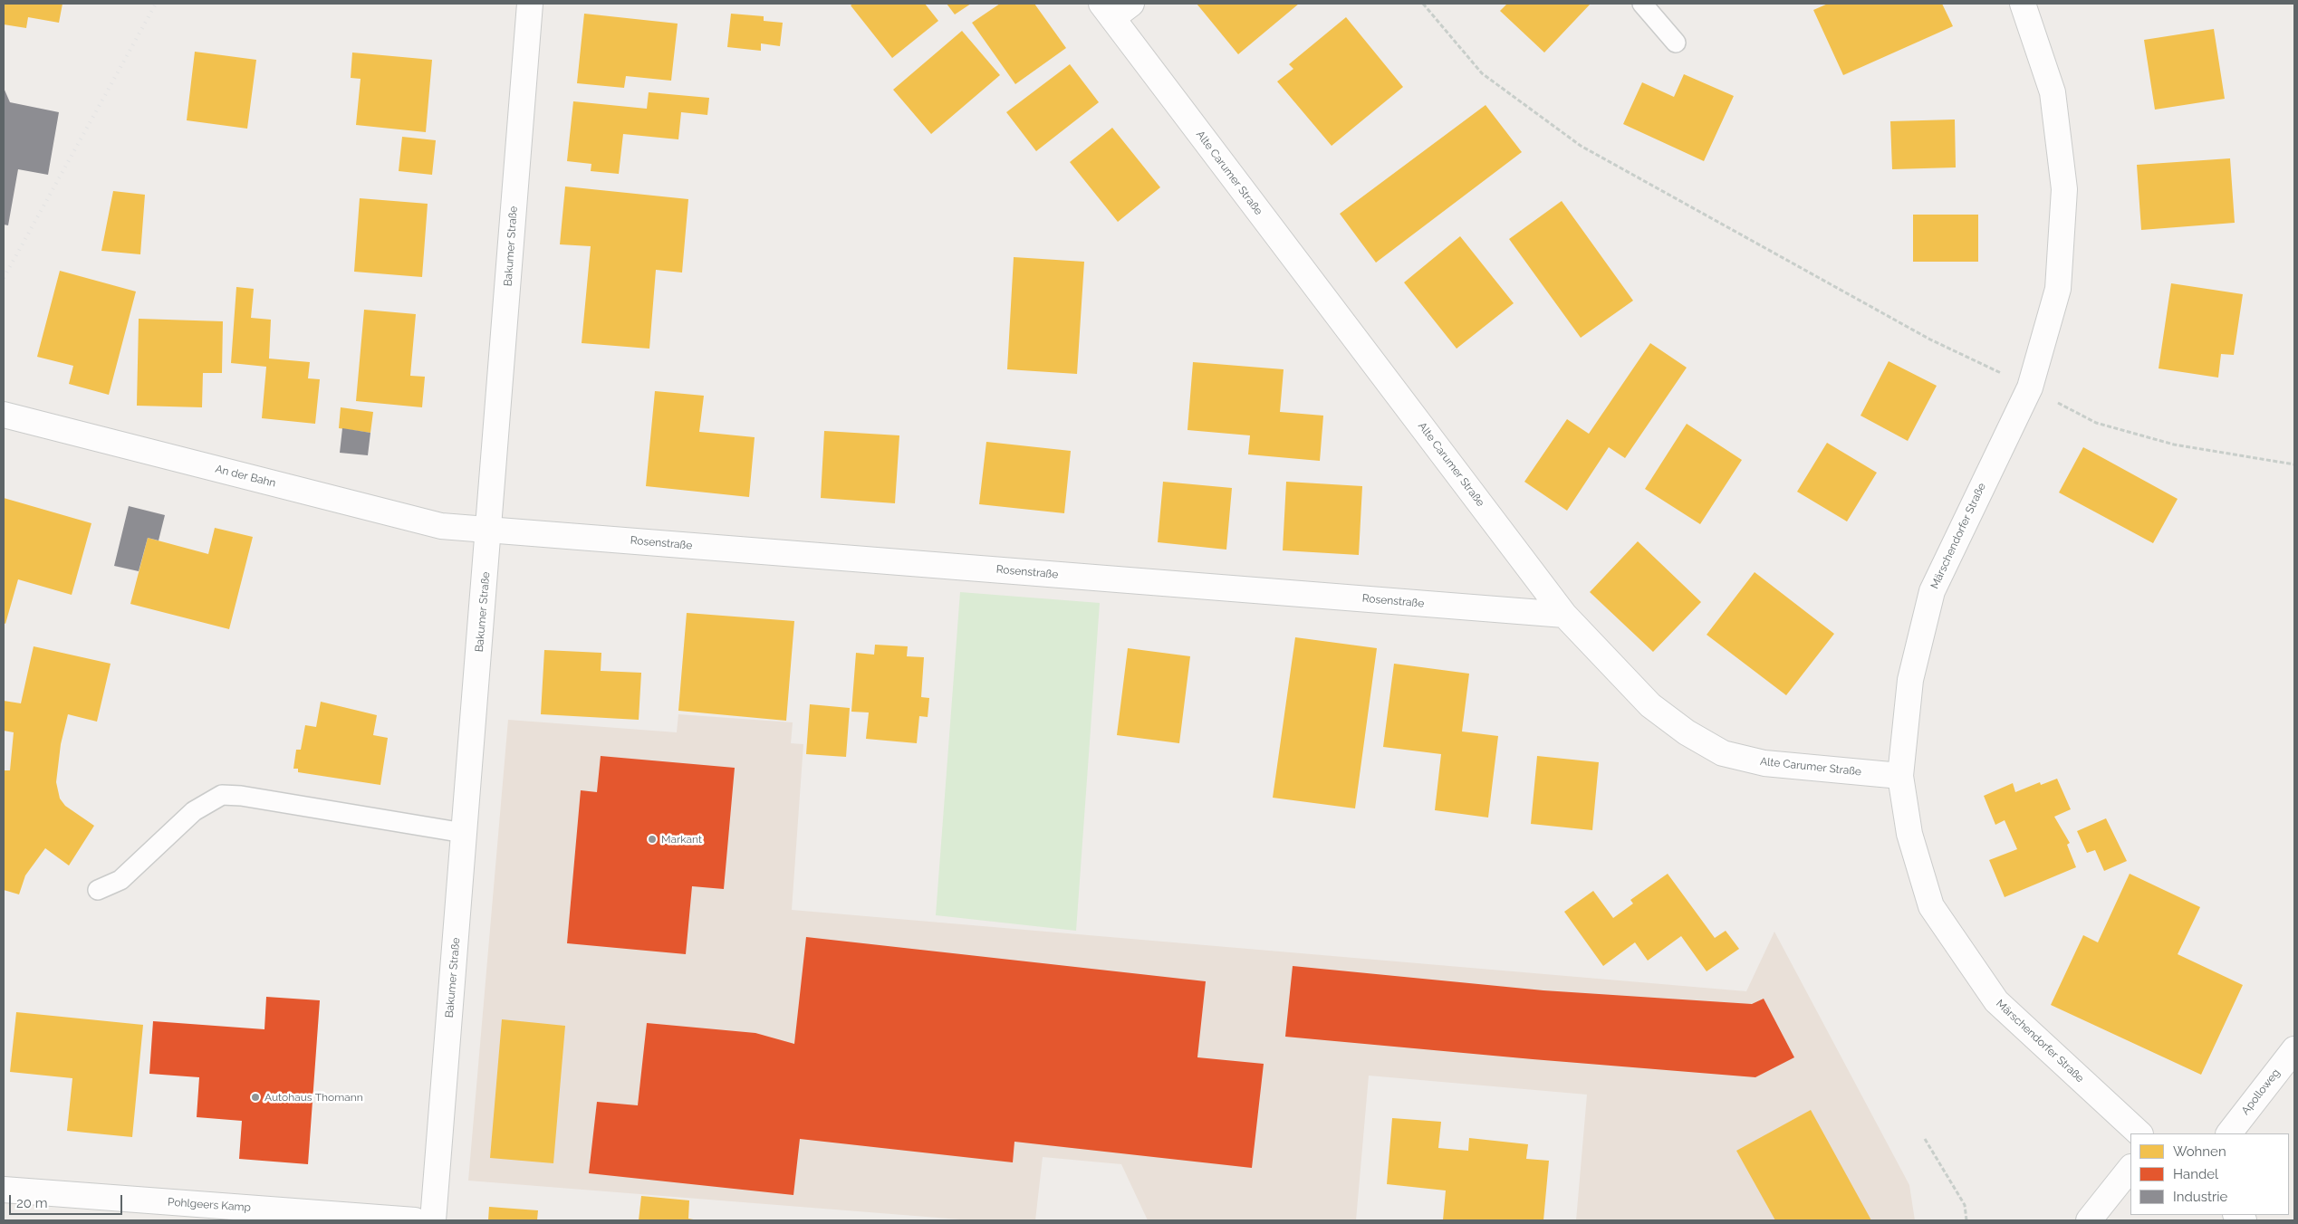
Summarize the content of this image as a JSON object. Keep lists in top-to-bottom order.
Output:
{
  "streets": {
    "street": [
      "Alte Carumer Straße",
      "Bakumer Straße",
      "An der Bahn",
      "Märschendorfer Straße",
      "Rosenstraße",
      "Apolloweg",
      "Pohlgeers Kamp"
    ]
  },
  "crossings": [
    ["Alte Carumer Straße", "Märschendorfer Straße"],
    ["Alte Carumer Straße", "Rosenstraße"],
    ["Bakumer Straße", "An der Bahn"],
    ["Bakumer Straße", "Rosenstraße"],
    ["An der Bahn", "Rosenstraße"]
  ],
  "places": ["Markant", "Autohaus Thomann"],
  "legend": ["Wohnen", "Handel", "Industrie"],
  "scale_bar": "20 m"
}
